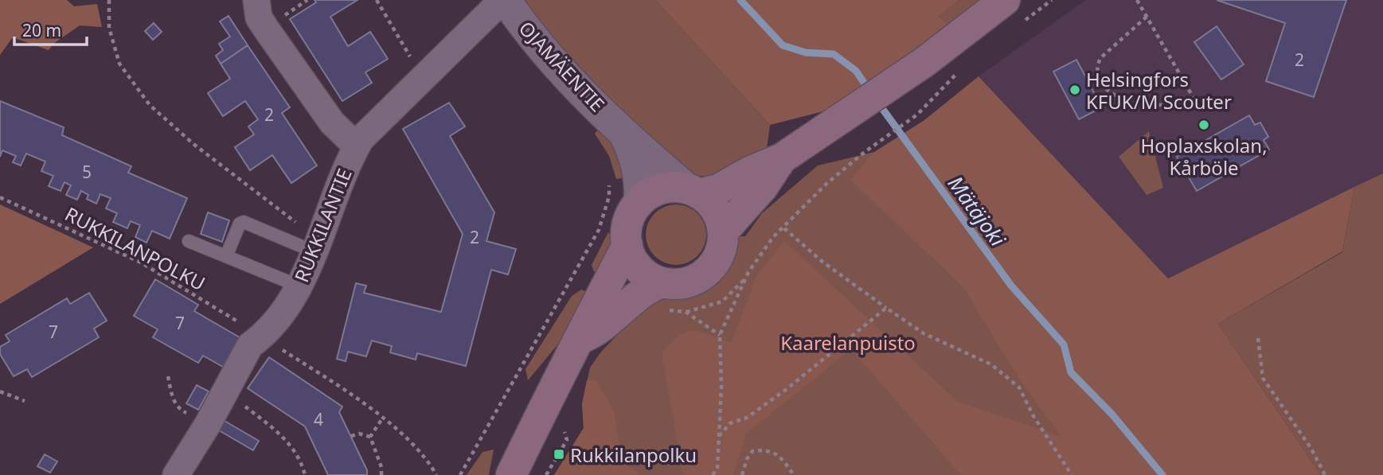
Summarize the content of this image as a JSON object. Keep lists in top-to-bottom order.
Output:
{
  "streets": {
    "street": ["OJAMÄENTIE", "RUKKILANTIE"],
    "path": ["RUKKILANPOLKU"]
  },
  "crossings": [
    ["OJAMÄENTIE", "RUKKILANTIE"],
    ["RUKKILANTIE", "RUKKILANPOLKU"]
  ],
  "water": ["Mätäjoki"],
  "parks": ["Kaarelanpuisto"],
  "places": {
    "other": ["Helsingfors KFUK/M Scouter", "Hoplaxskolan, Kårböle"],
    "transit": ["Rukkilanpolku"]
  },
  "house_numbers": [
    "2",
    "2",
    "5",
    "2",
    "7",
    "7",
    "4"
  ],
  "scale_bar": "20 m"
}
